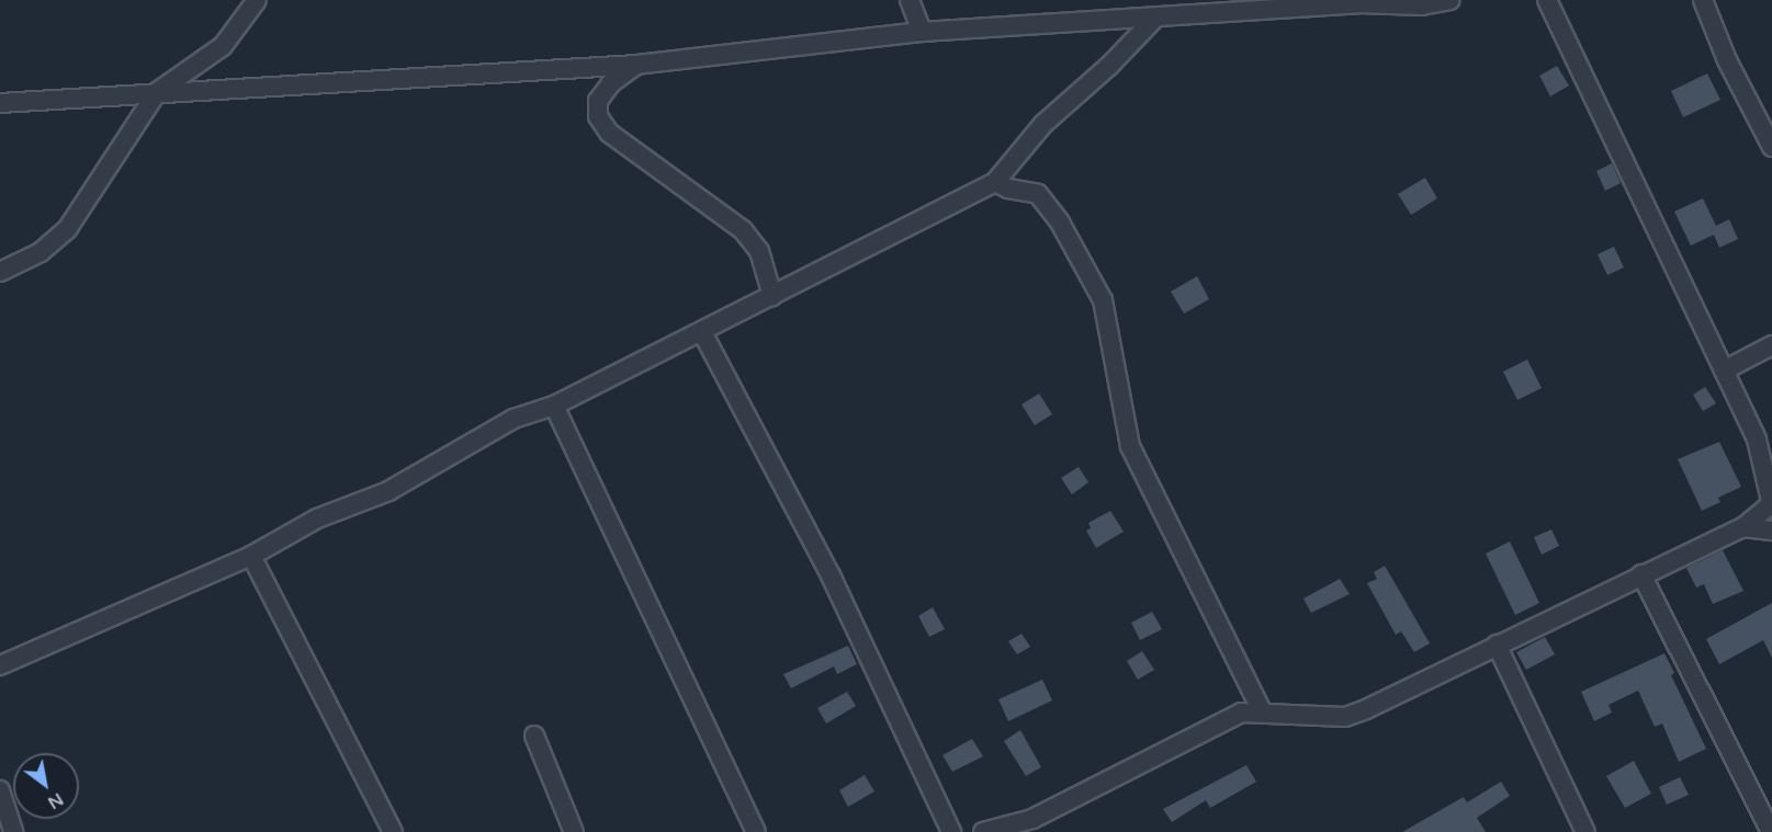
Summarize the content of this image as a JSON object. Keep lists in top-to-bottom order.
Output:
{
  "north": "bottom right"
}
